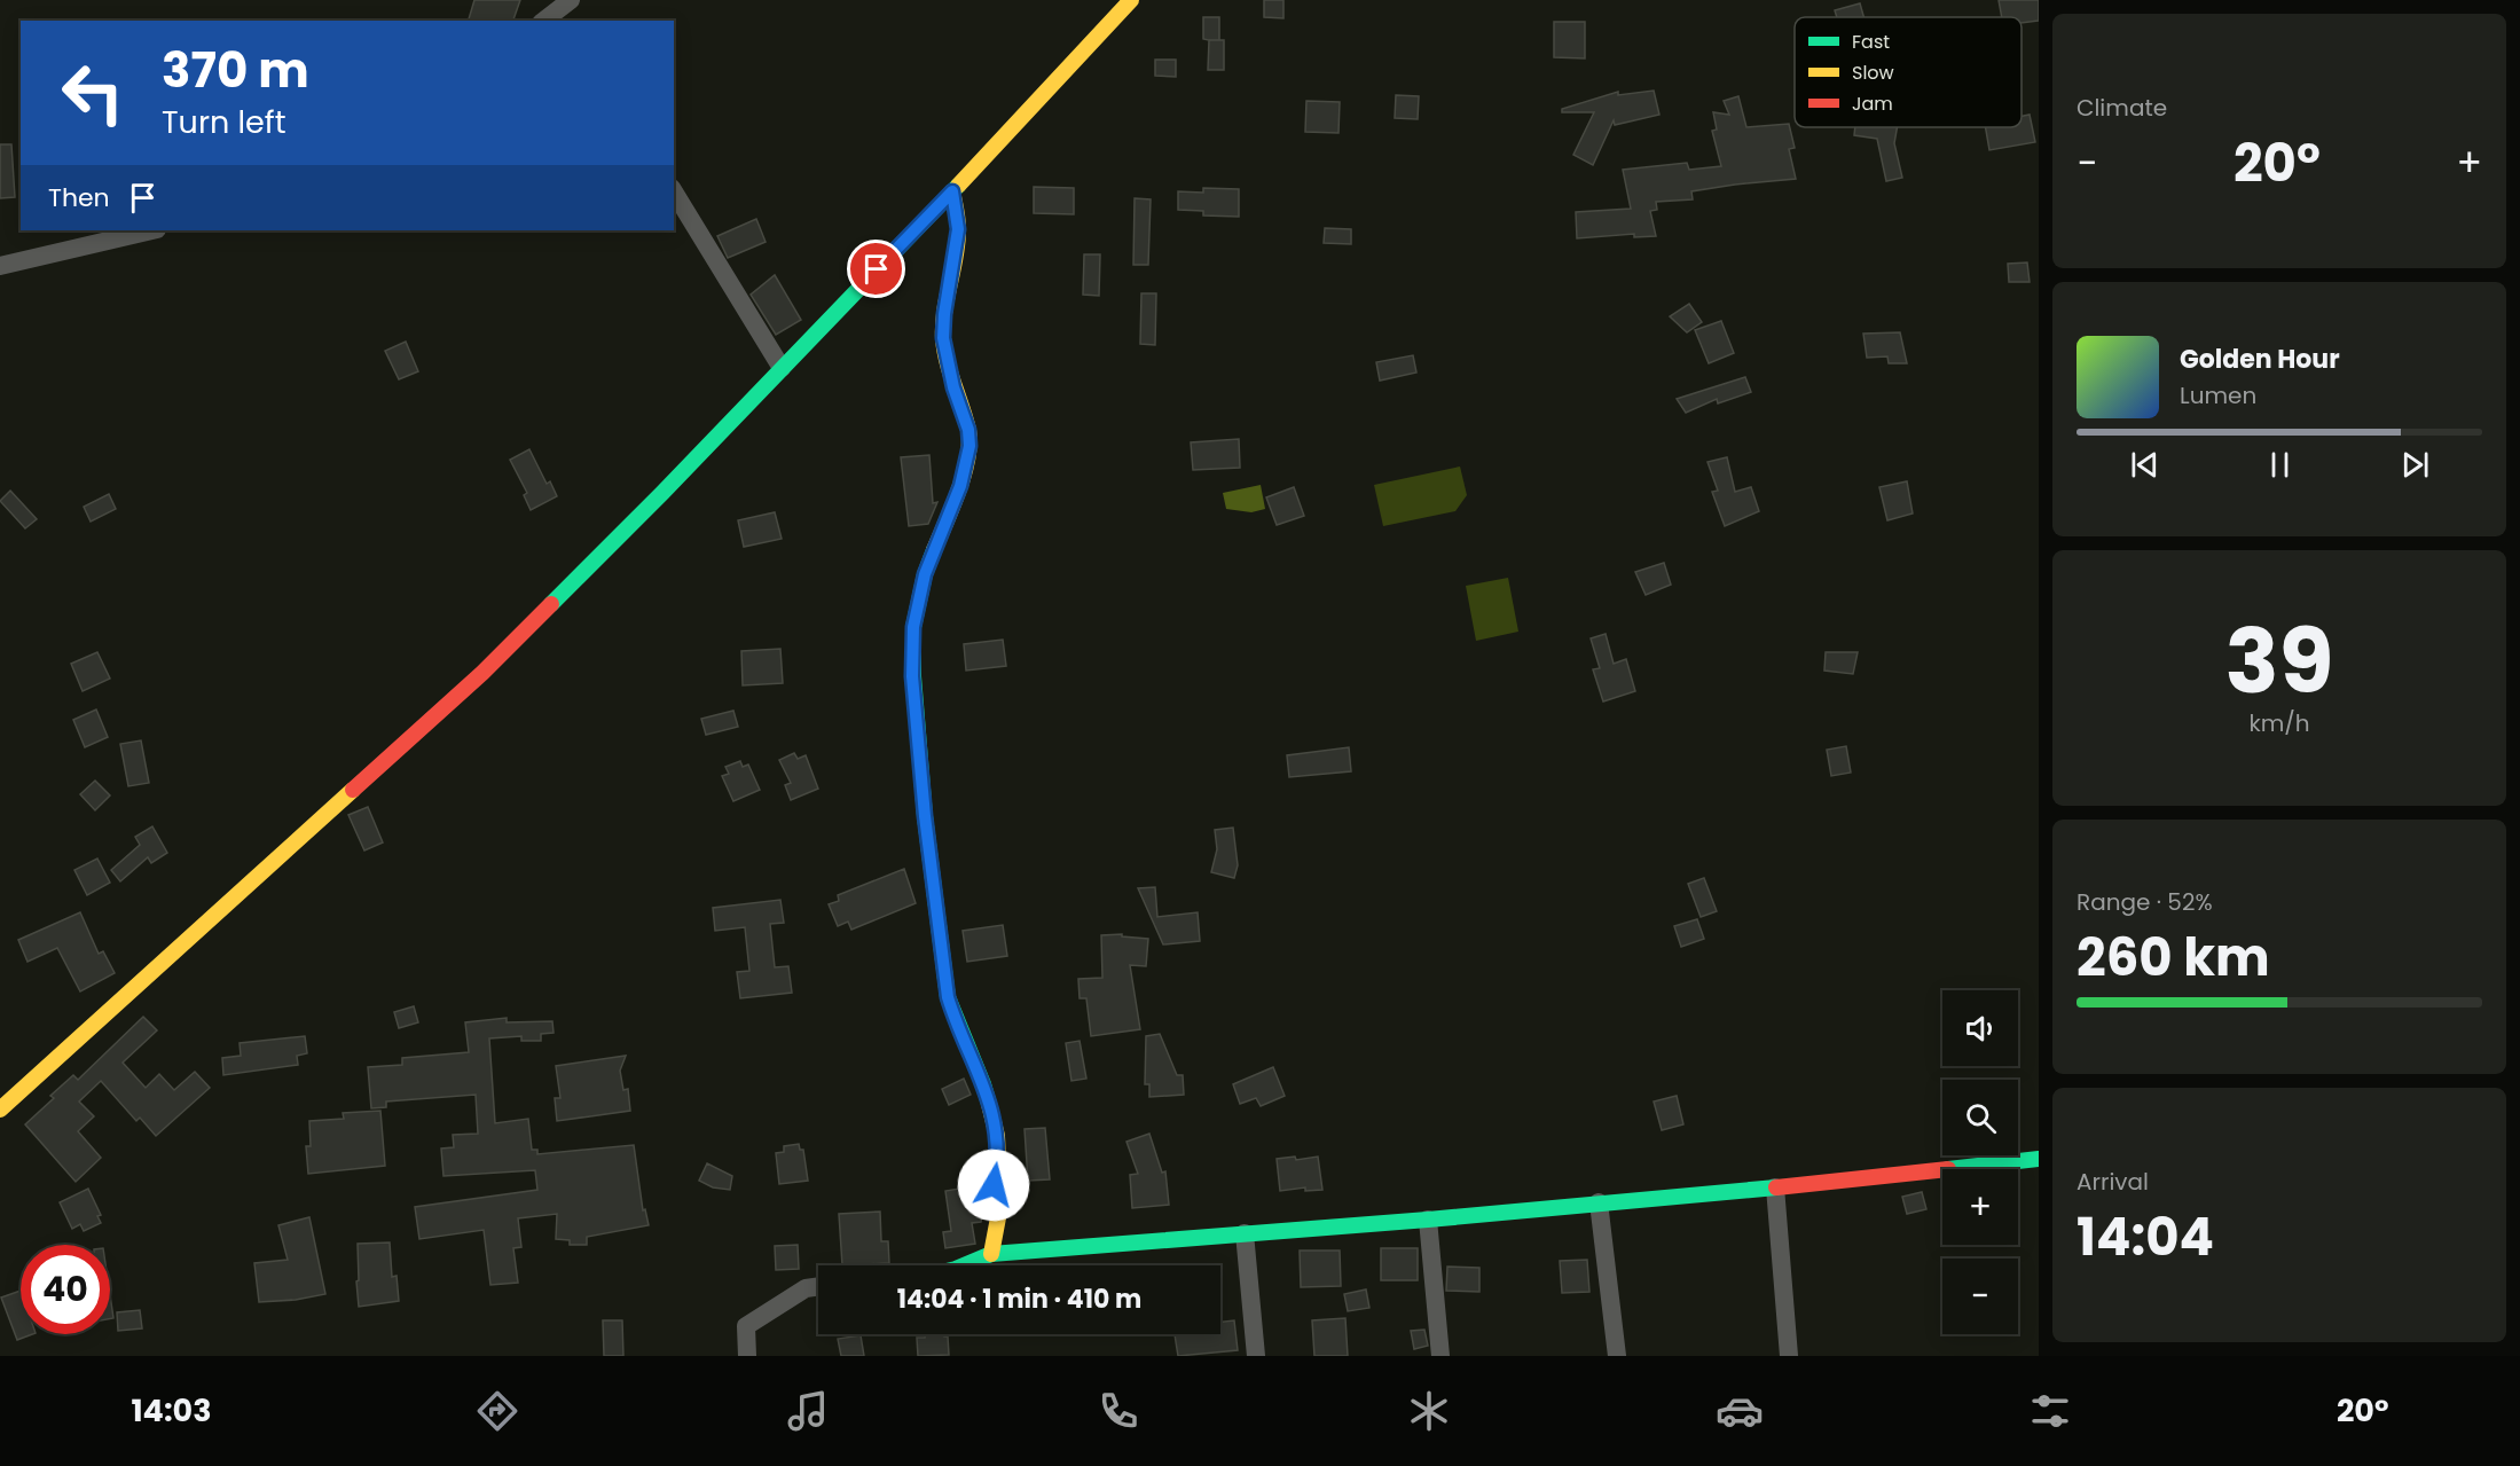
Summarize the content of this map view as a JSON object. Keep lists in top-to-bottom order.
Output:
{
  "legend": ["Fast", "Slow", "Jam"],
  "page": {
    "tile": [
      "Climate",
      ["39", "km/h"],
      ["Range · 52%", "260 km"],
      ["Arrival", "14:04"]
    ],
    "turn": ["370 m", "Turn left"],
    "heat": ["−", "20°", "+"],
    "then": "Then",
    "song": ["Golden Hour", "Lumen"],
    "map_buttons": ["+", "−"],
    "limit": "40",
    "trip": "14:04 · 1 min · 410 m",
    "tabs": ["14:03", "20°"]
  }
}
